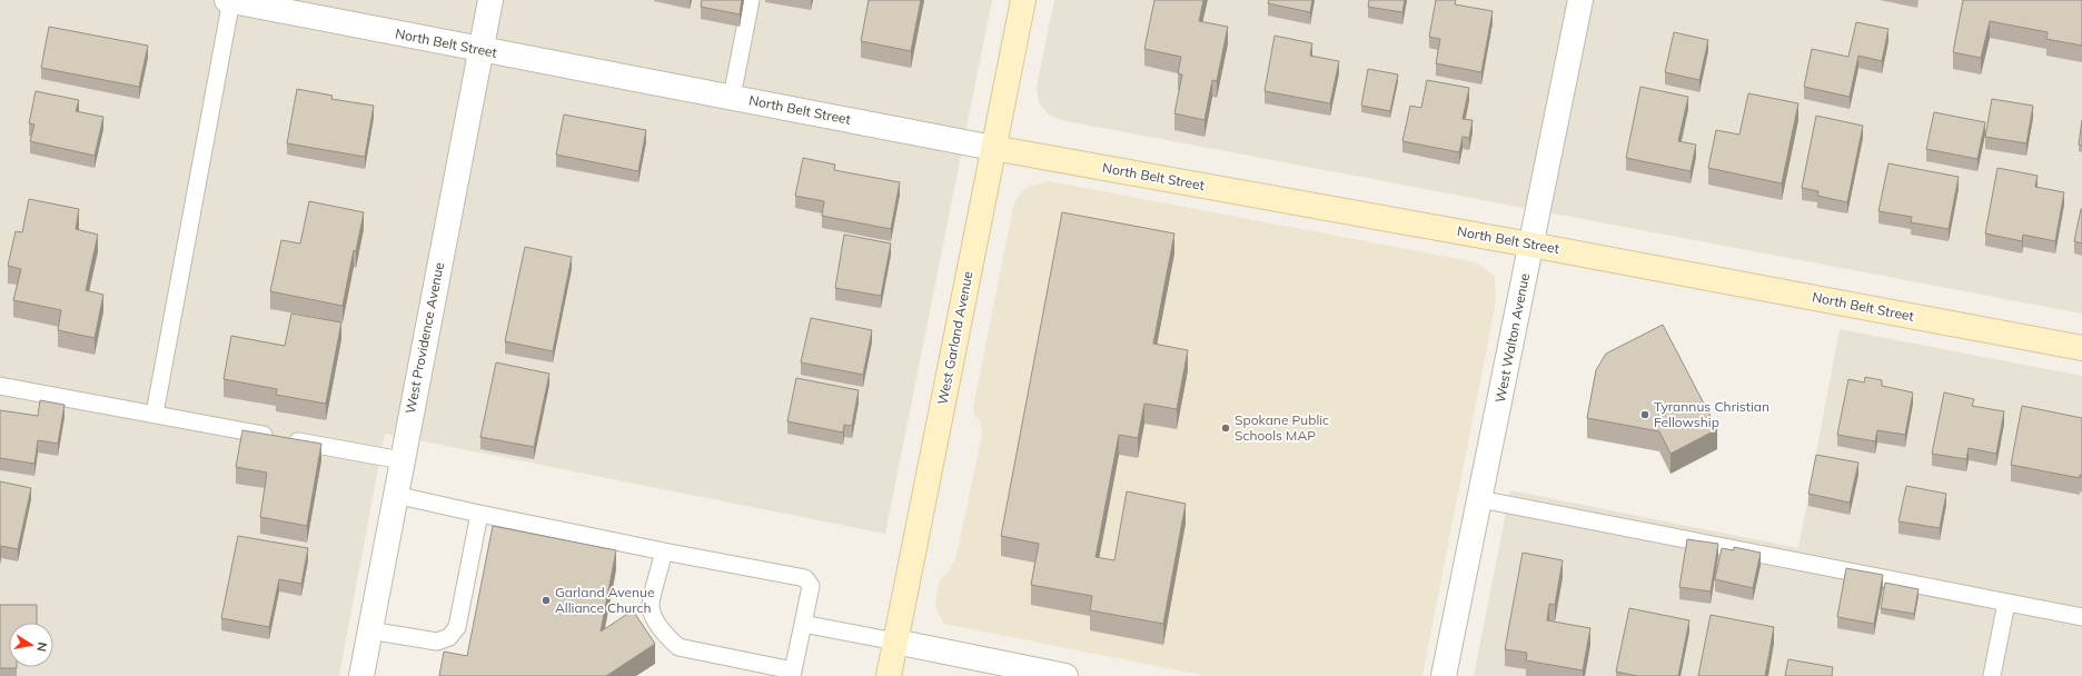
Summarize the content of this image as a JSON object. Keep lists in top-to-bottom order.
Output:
{
  "streets": {
    "street": [
      "North Belt Street",
      "West Providence Avenue",
      "West Garland Avenue",
      "West Walton Avenue"
    ]
  },
  "crossings": [
    ["North Belt Street", "West Providence Avenue"],
    ["North Belt Street", "West Garland Avenue"],
    ["North Belt Street", "West Walton Avenue"]
  ],
  "places": ["Tyrannus Christian Fellowship", "Spokane Public Schools MAP", "Garland Avenue Alliance Church"],
  "north": "right"
}
